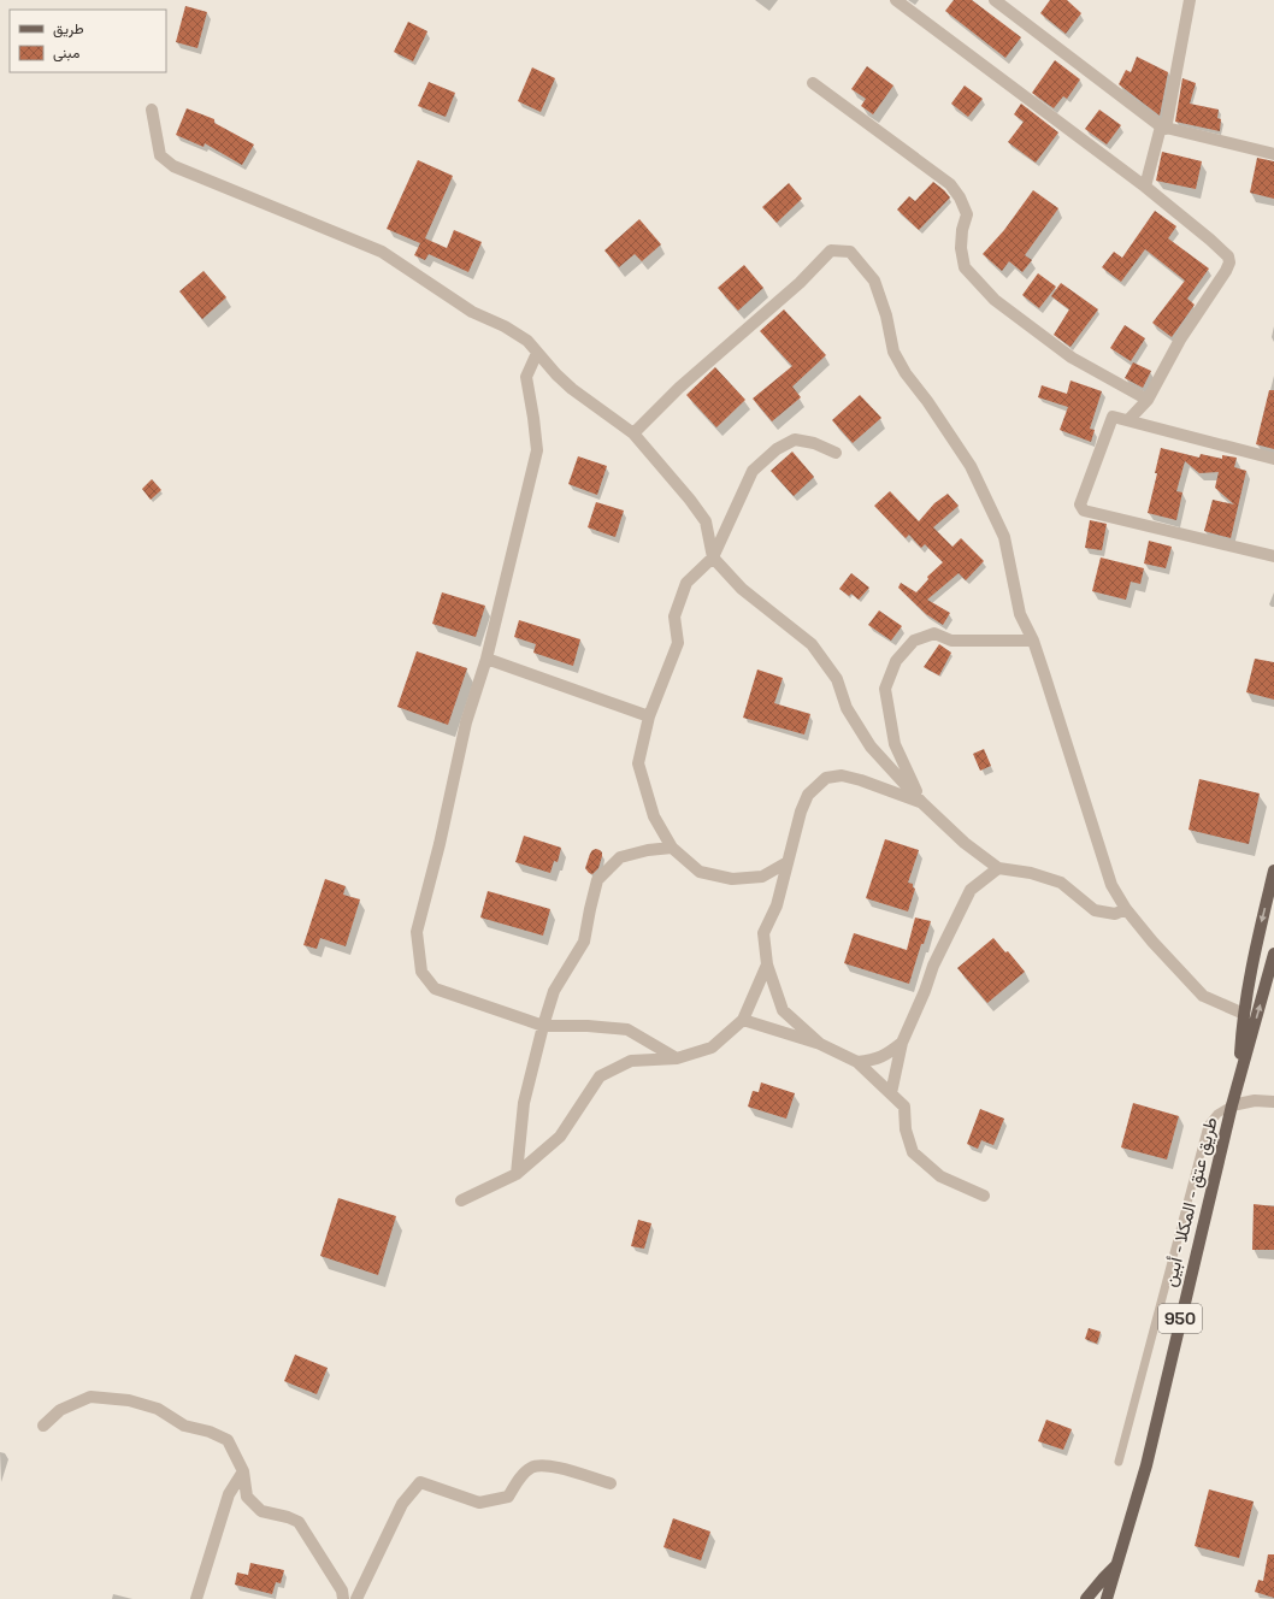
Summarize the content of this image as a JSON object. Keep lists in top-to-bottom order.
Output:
{
  "streets": {
    "main road": ["طريق عتق - المكلا - أبين", "950"]
  },
  "legend": ["طريق", "مبنى"]
}
